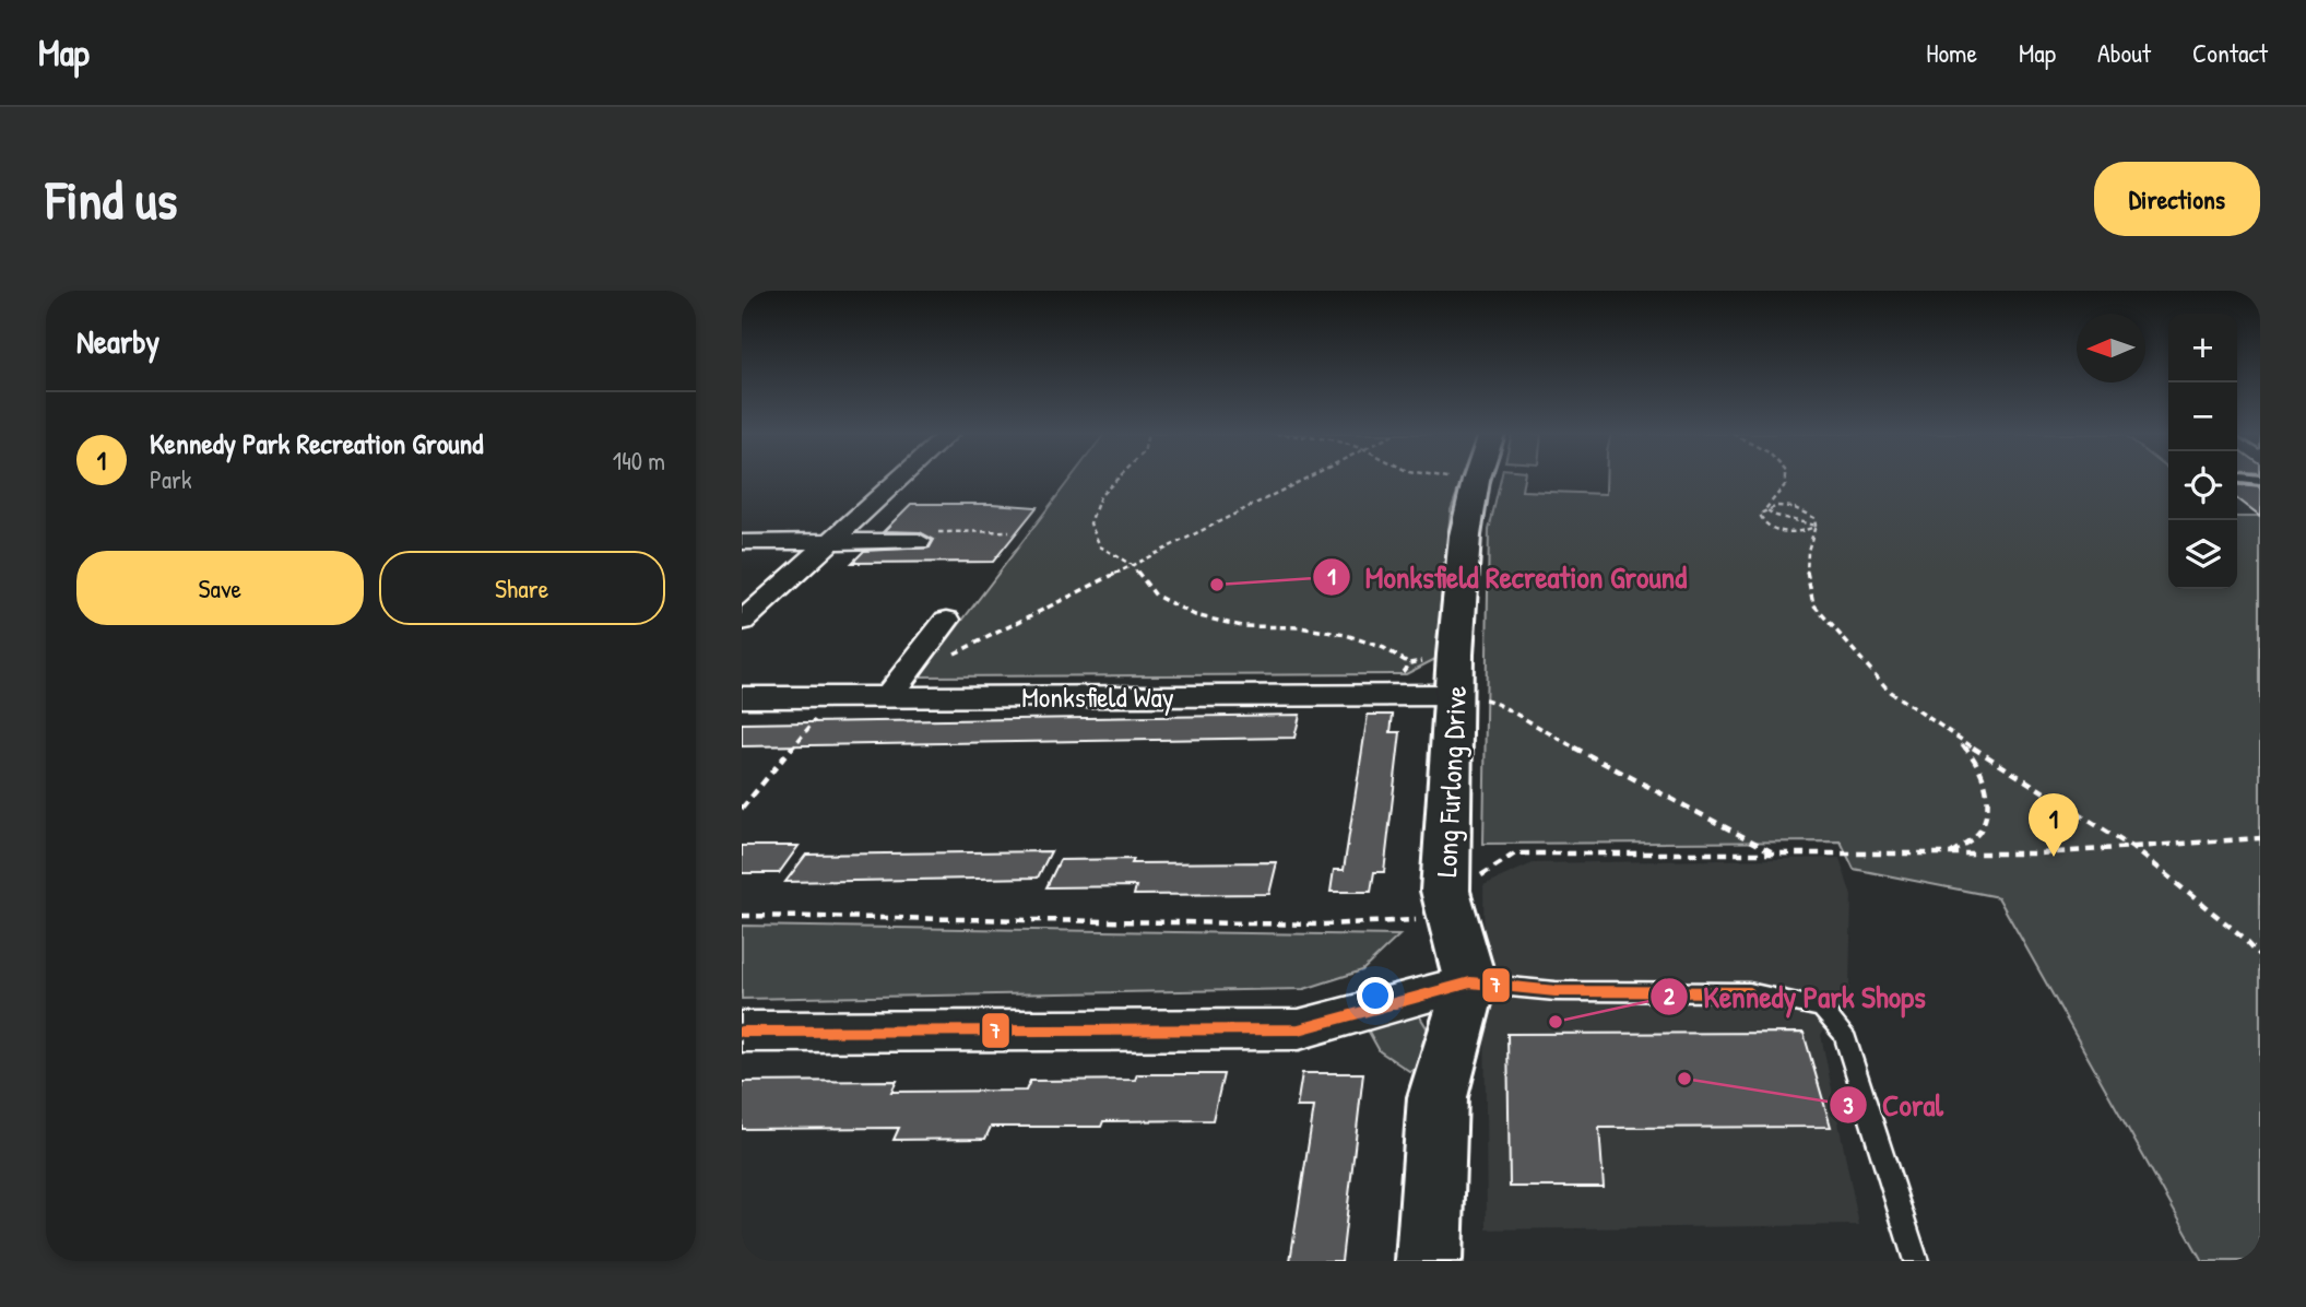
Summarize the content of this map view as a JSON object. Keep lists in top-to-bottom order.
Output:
{
  "streets": {
    "street": ["Monksfield Way", "Long Furlong Drive"]
  },
  "crossings": [
    ["Monksfield Way", "Long Furlong Drive"]
  ],
  "places": ["Monksfield Recreation Ground", "Kennedy Park Shops", "Coral"],
  "lines": ["transit line 7"],
  "north": "left",
  "page": {
    "header": "Map",
    "nav": [
      "Home",
      "Map",
      "About",
      "Contact"
    ],
    "buttons": [
      "Directions",
      ["Save", "Share"]
    ],
    "title": "Find us",
    "heading": "Nearby",
    "map_buttons": ["+", "−"],
    "list": [
      {
        "mark": "1",
        "name": "Kennedy Park Recreation Ground",
        "note": "Park",
        "value": "140 m"
      }
    ],
    "pins": "1"
  }
}
